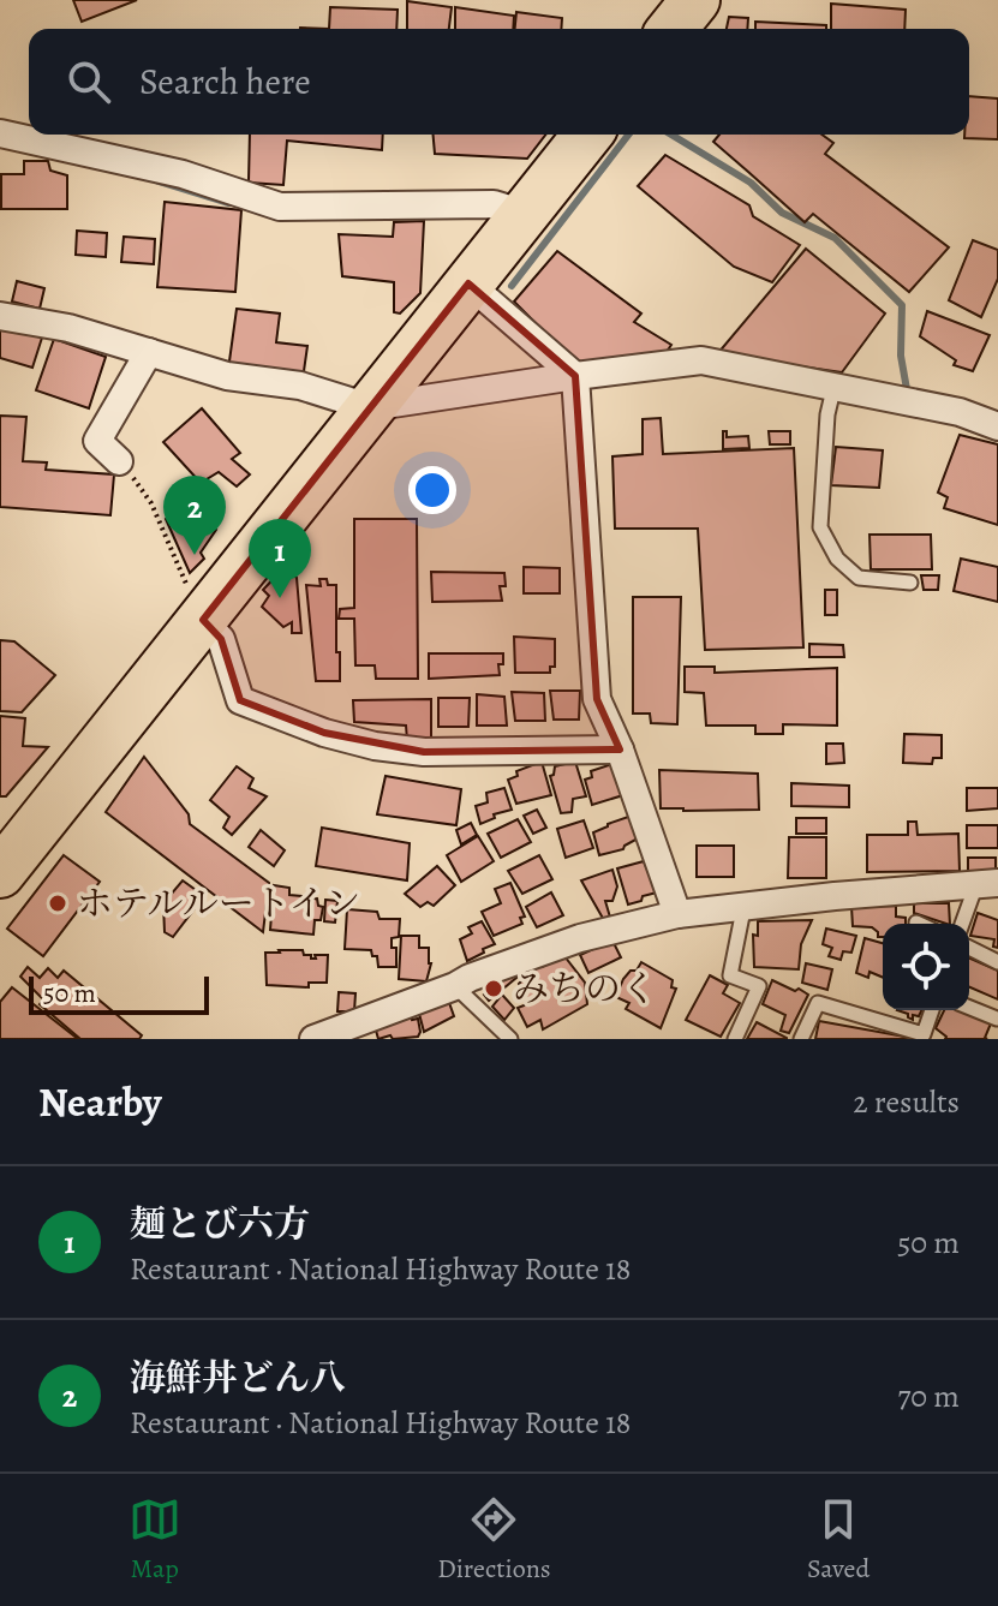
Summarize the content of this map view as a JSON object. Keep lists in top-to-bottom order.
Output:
{
  "places": ["ホテルルートイン", "みちのく"],
  "scale_bar": "50 m",
  "page": {
    "search": "Search here",
    "pins": ["2", "1"],
    "scale": "50 m",
    "heading": ["Nearby", "2 results"],
    "list": [
      {
        "mark": "1",
        "name": "麺とび六方",
        "note": "Restaurant · National Highway Route 18",
        "value": "50 m"
      },
      {
        "mark": "2",
        "name": "海鮮丼どん八",
        "note": "Restaurant · National Highway Route 18",
        "value": "70 m"
      }
    ],
    "nav": ["Map", "Directions", "Saved"]
  }
}
